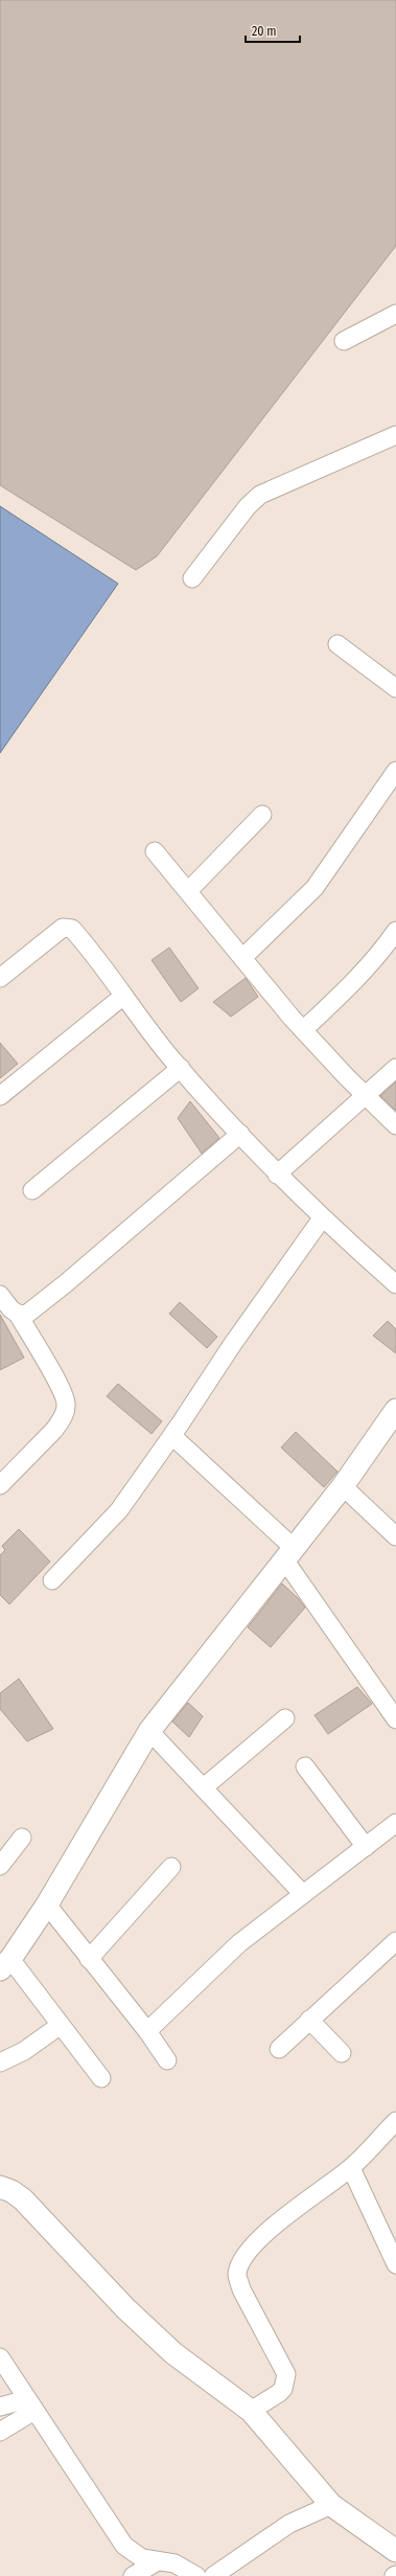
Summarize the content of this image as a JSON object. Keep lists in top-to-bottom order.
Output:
{
  "scale_bar": "20 m"
}
